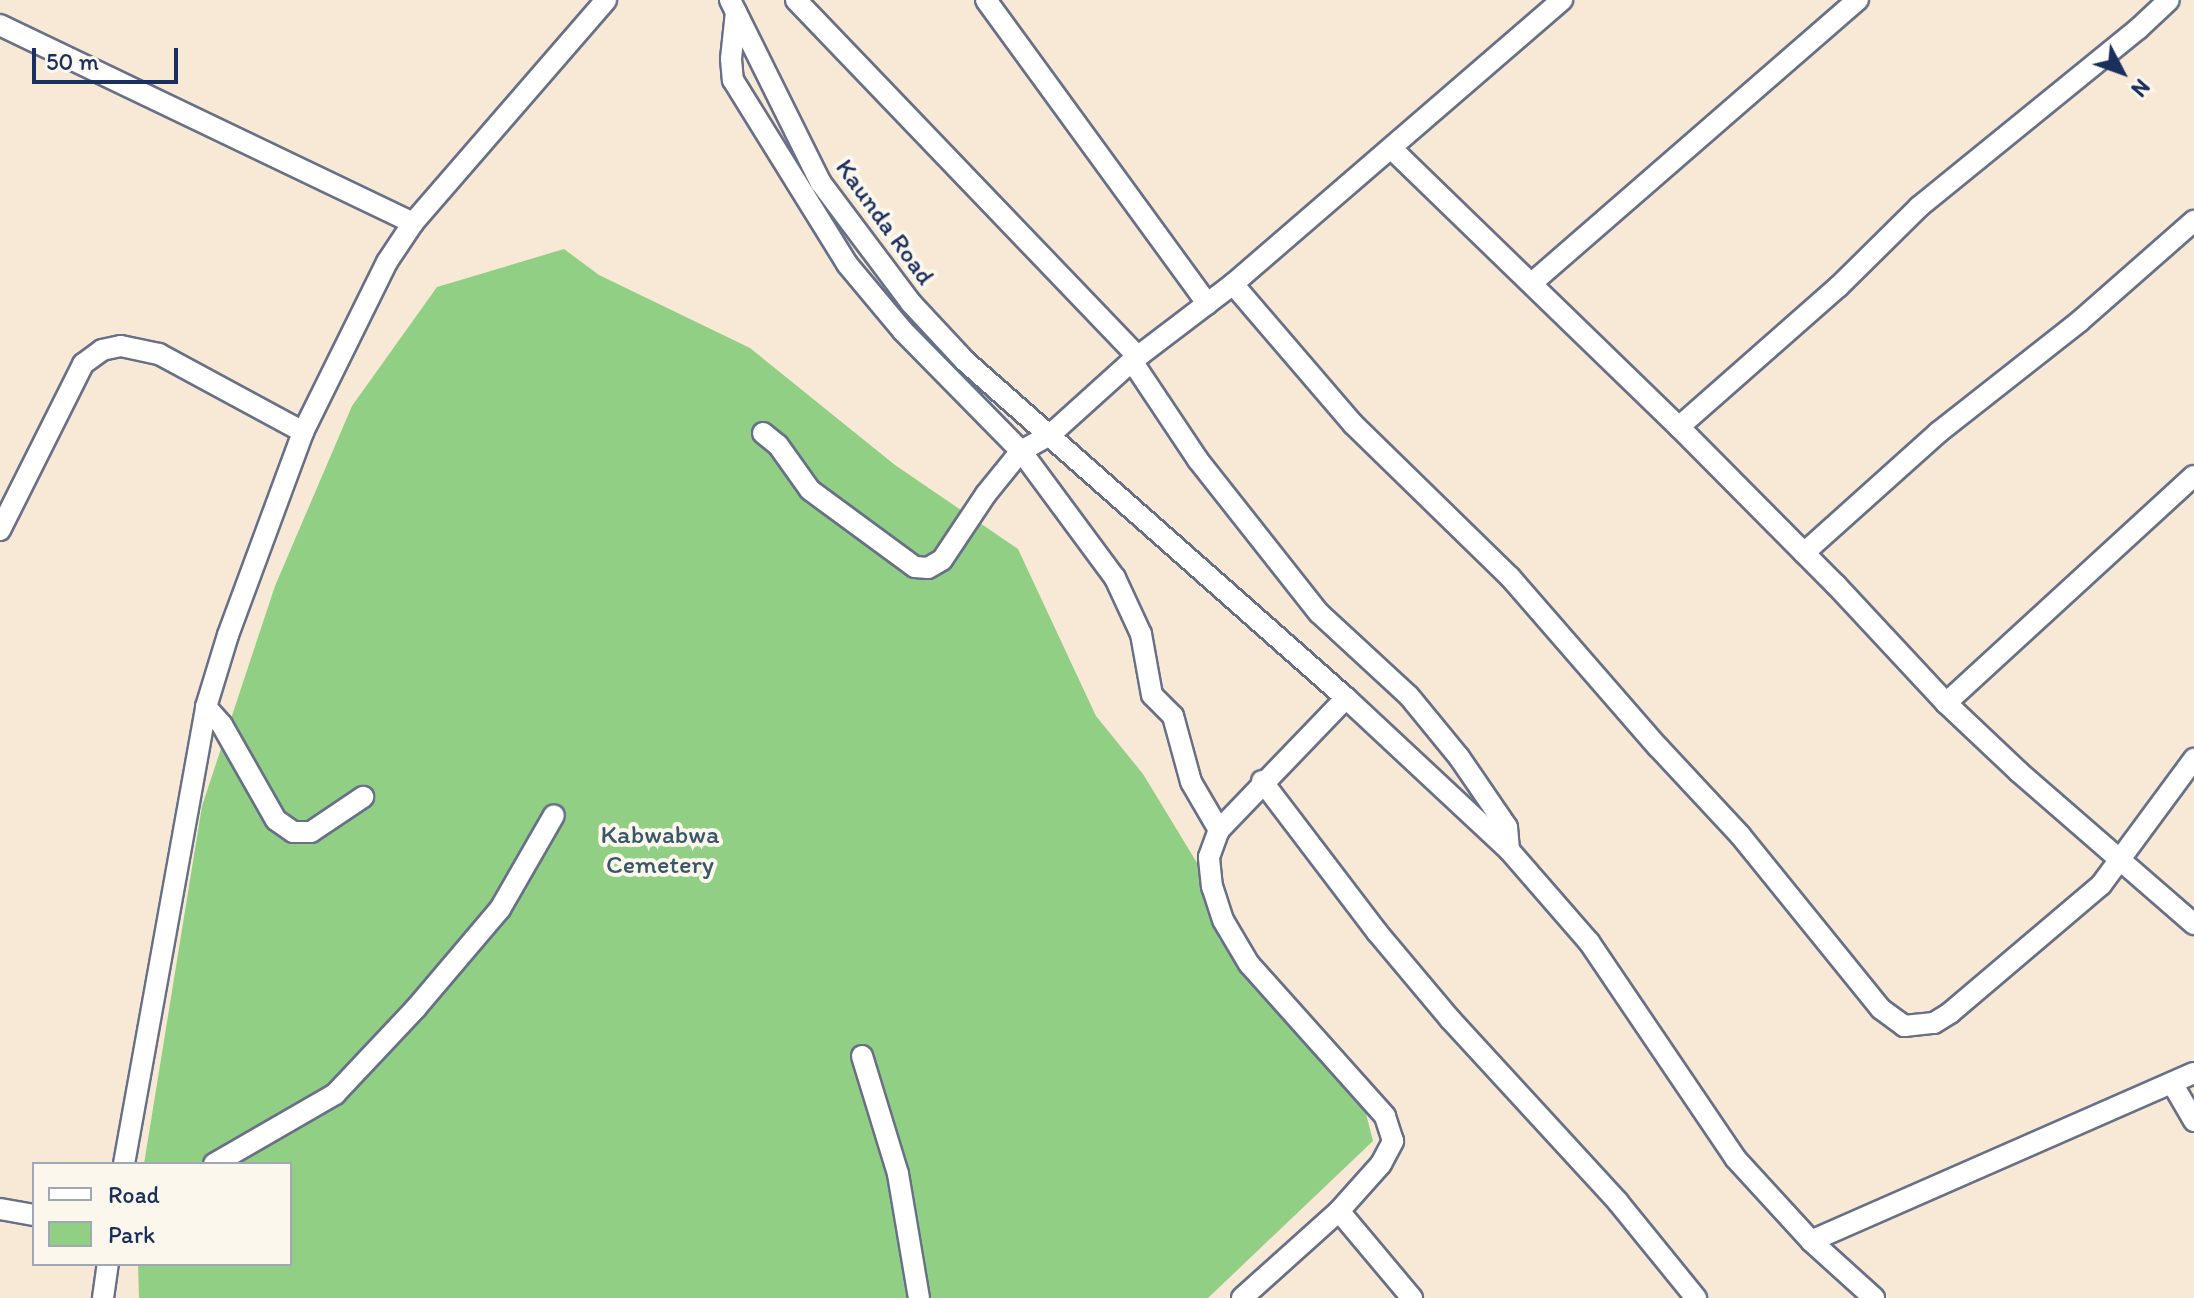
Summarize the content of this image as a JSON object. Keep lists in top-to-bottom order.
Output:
{
  "streets": {
    "street": ["Kaunda Road"]
  },
  "parks": ["Kabwabwa Cemetery"],
  "legend": ["Road", "Park"],
  "scale_bar": "50 m",
  "north": "bottom right"
}
